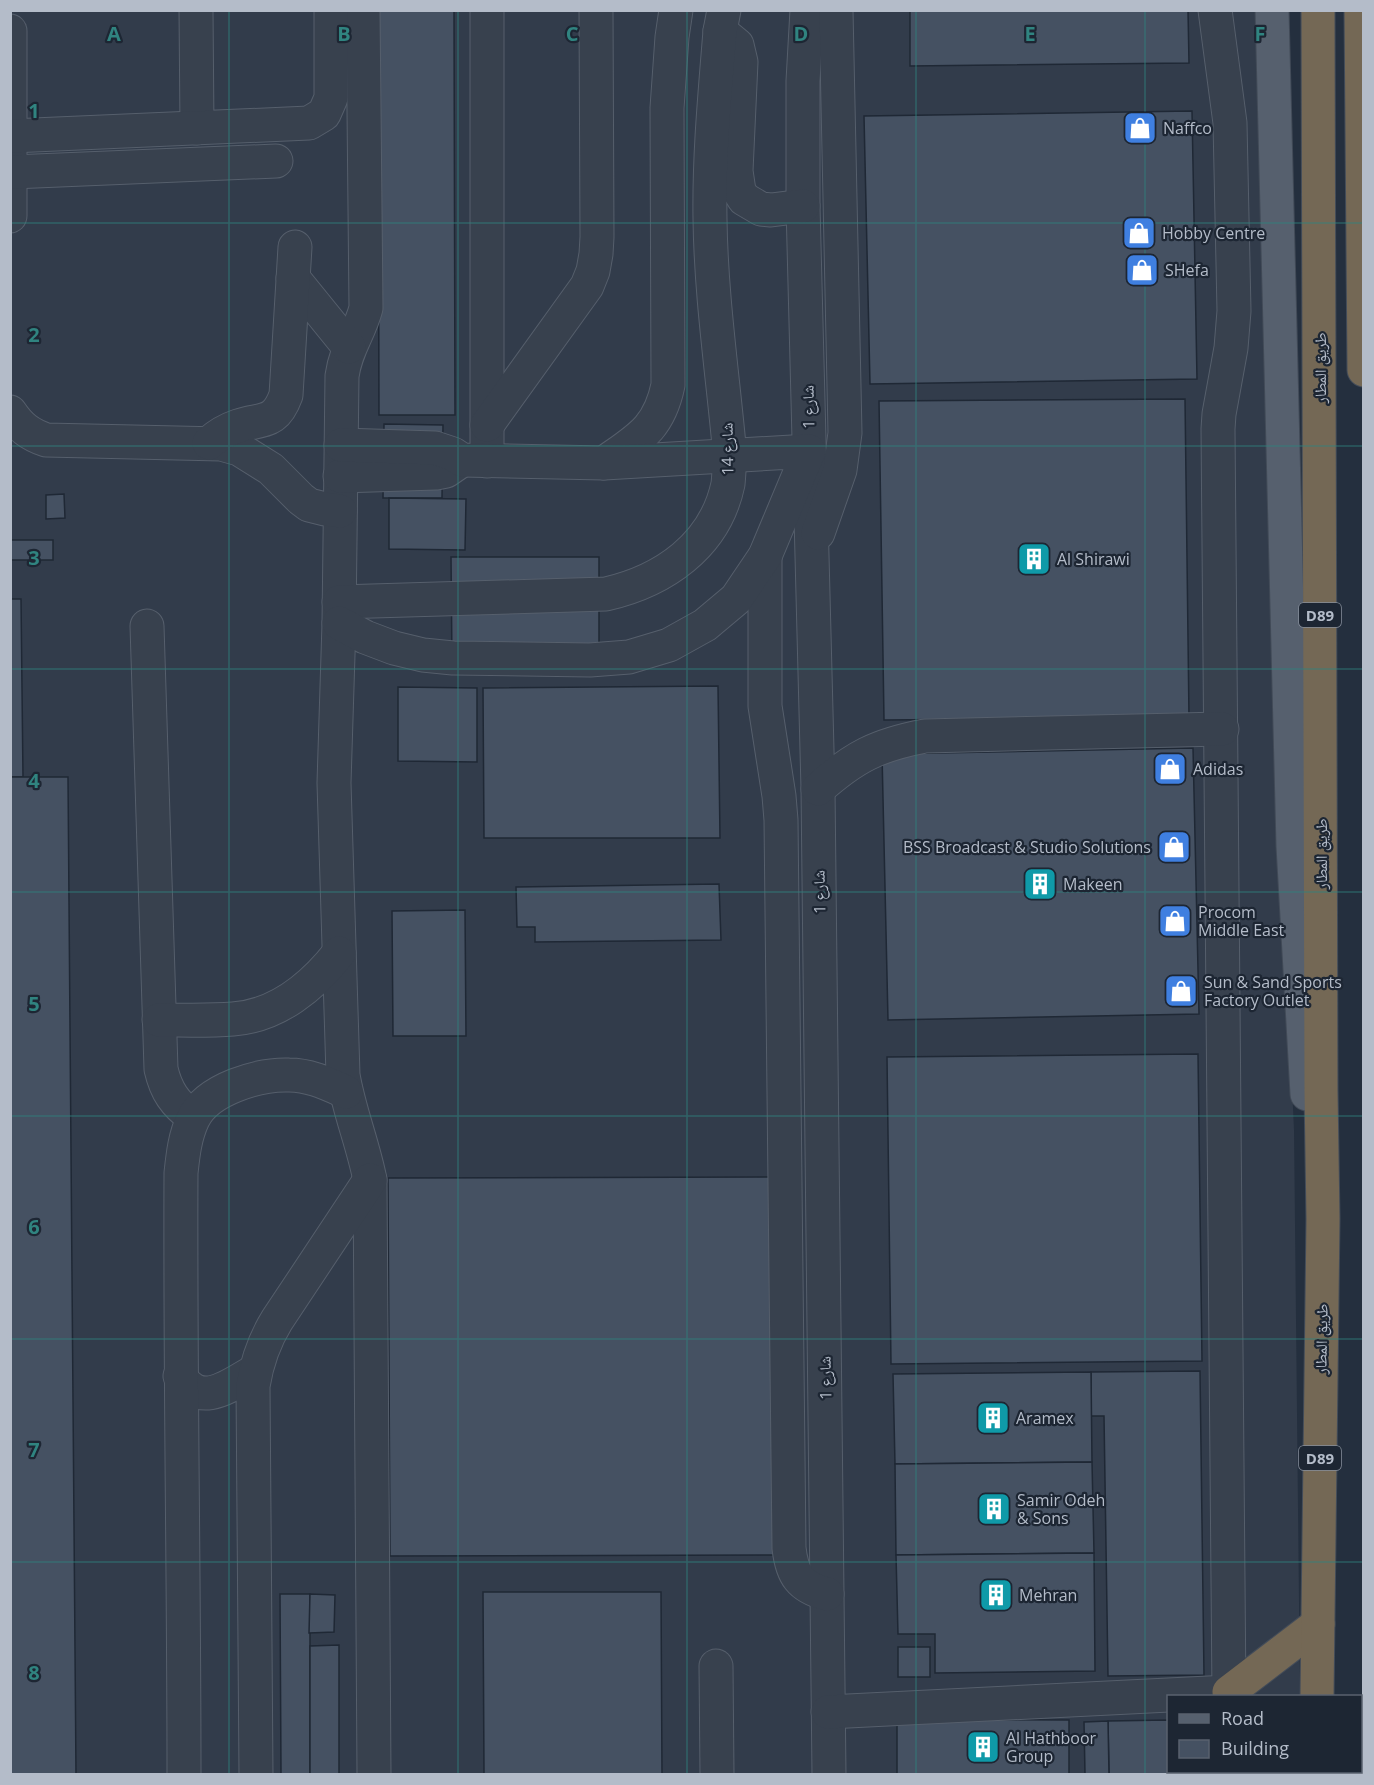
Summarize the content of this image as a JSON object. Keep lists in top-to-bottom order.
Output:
{
  "streets": {
    "highway": ["طريق المطار", "D89"],
    "street": ["شارع 1", "شارع 14"]
  },
  "places": {
    "shop": [
      "Naffco",
      "Hobby Centre",
      "SHefa",
      "Adidas",
      "BSS Broadcast & Studio Solutions",
      "Procom Middle East",
      "Sun & Sand Sports Factory Outlet"
    ],
    "building": [
      "Al Shirawi",
      "Makeen",
      "Aramex",
      "Samir Odeh & Sons",
      "Mehran",
      "Al Hathboor Group"
    ]
  },
  "legend": ["Road", "Building"],
  "grid": {
    "columns": [
      "A",
      "B",
      "C",
      "D",
      "E",
      "F"
    ],
    "rows": [
      "1",
      "2",
      "3",
      "4",
      "5",
      "6",
      "7",
      "8"
    ]
  }
}
